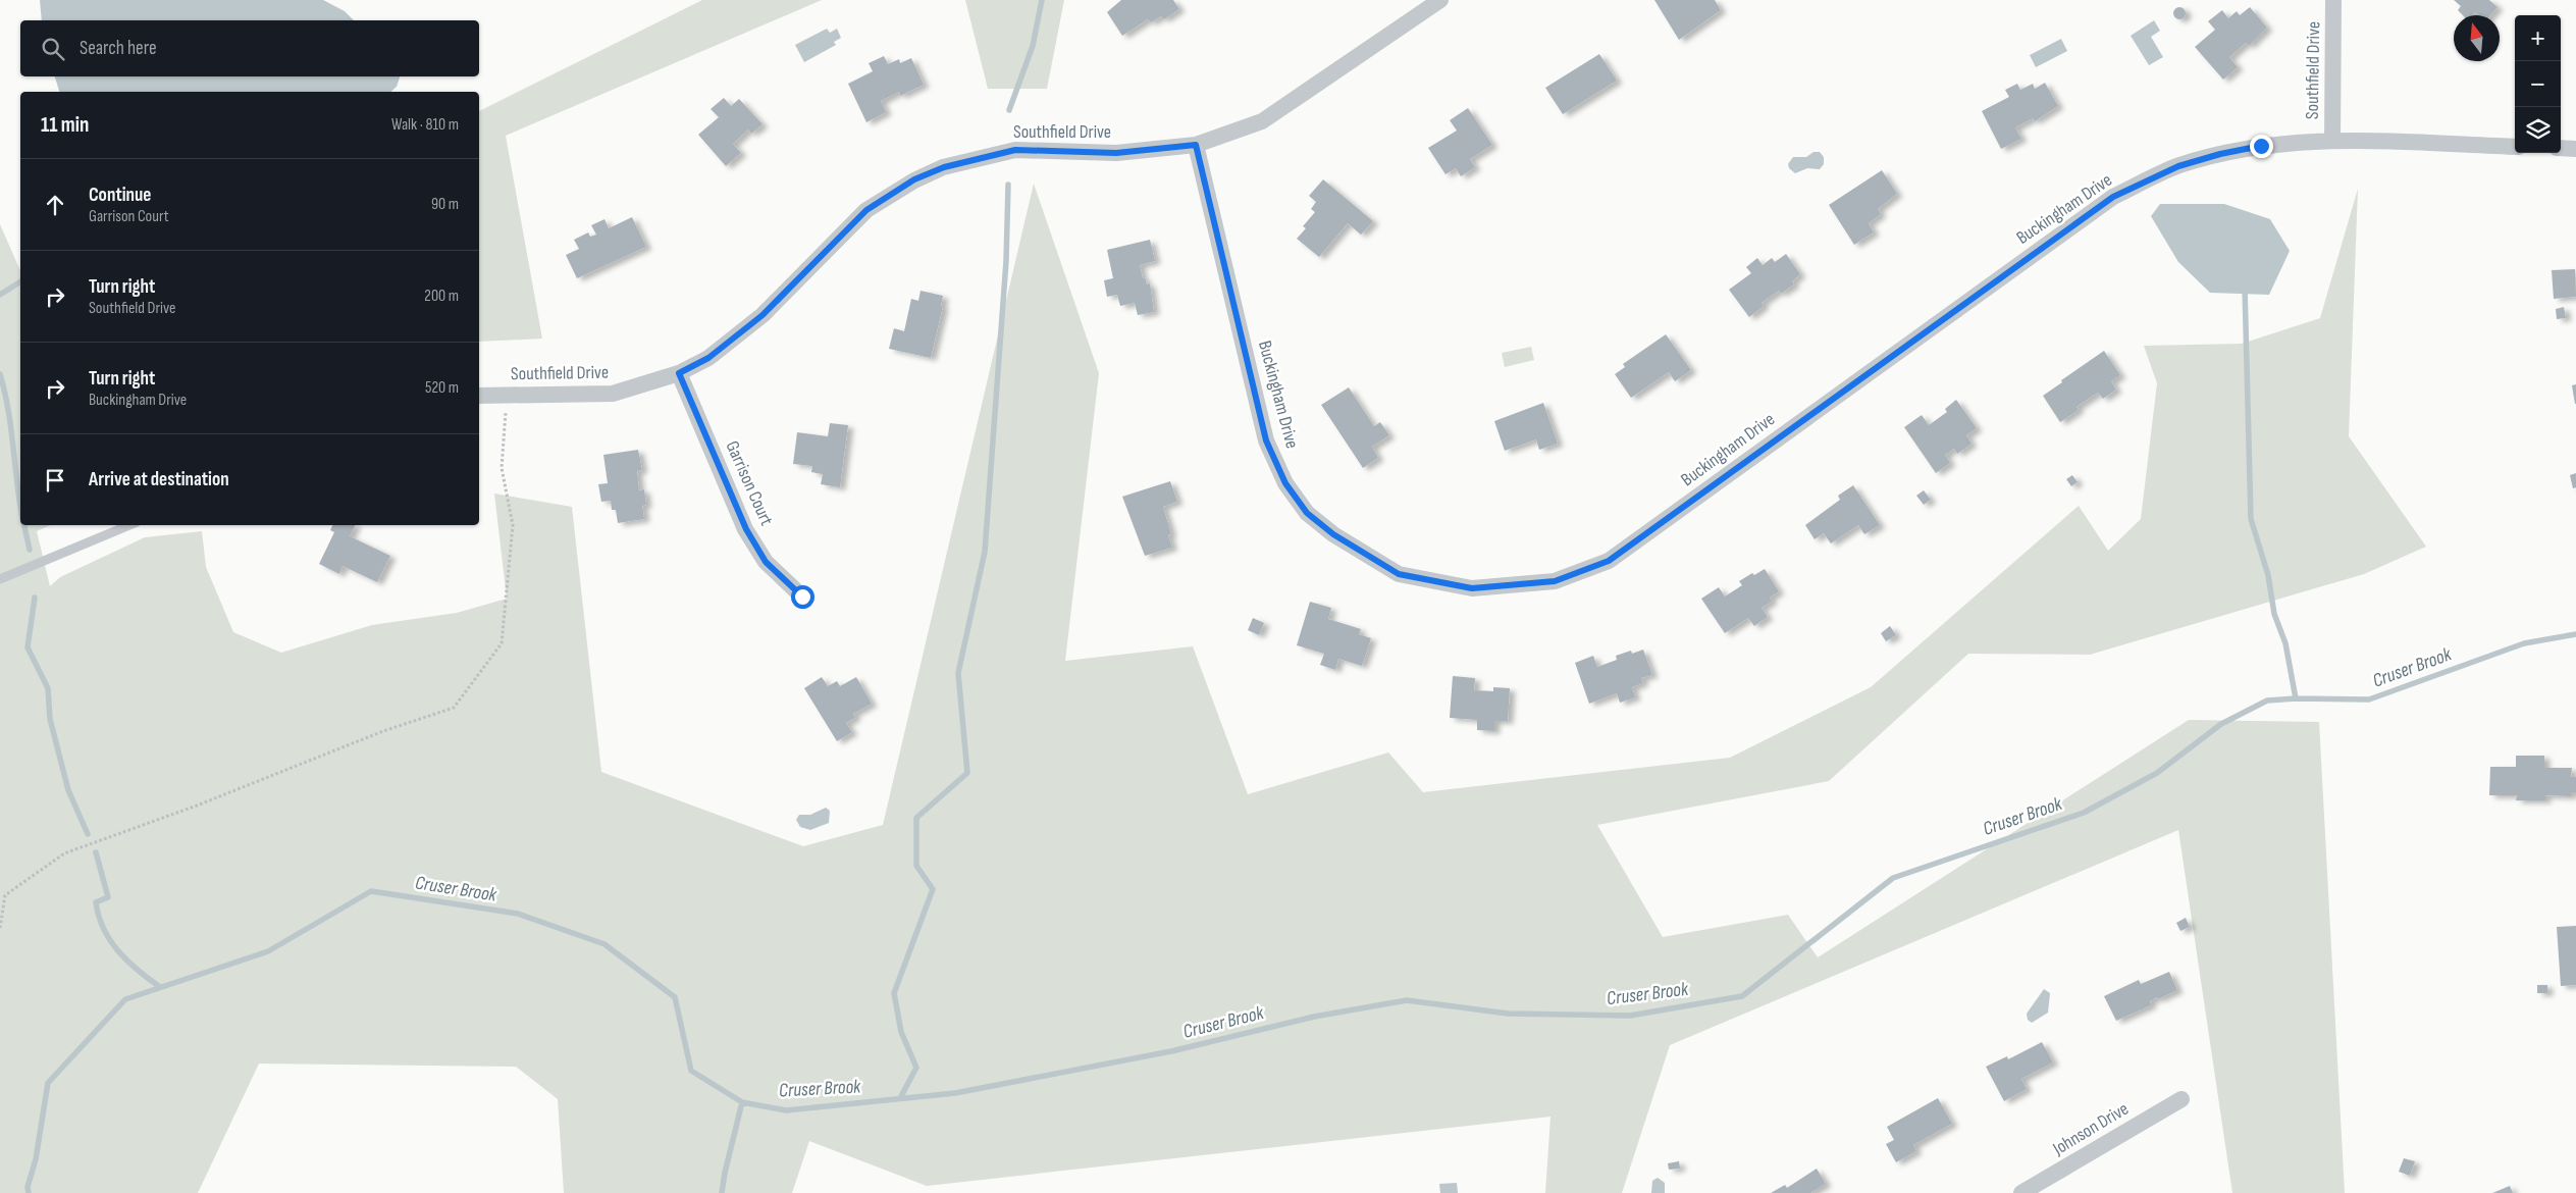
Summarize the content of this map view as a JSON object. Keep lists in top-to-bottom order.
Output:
{
  "streets": {
    "street": [
      "Southfield Drive",
      "Buckingham Drive",
      "Garrison Court",
      "Johnson Drive"
    ]
  },
  "crossings": [
    ["Southfield Drive", "Buckingham Drive"],
    ["Southfield Drive", "Garrison Court"]
  ],
  "water": ["Cruser Brook"],
  "north": "top",
  "page": {
    "map_buttons": ["+", "−"],
    "search": "Search here",
    "heading": ["11 min", "Walk · 810 m"],
    "list": [
      ["Continue", "Garrison Court", "90 m"],
      ["Turn right", "Southfield Drive", "200 m"],
      ["Turn right", "Buckingham Drive", "520 m"],
      "Arrive at destination"
    ]
  }
}
